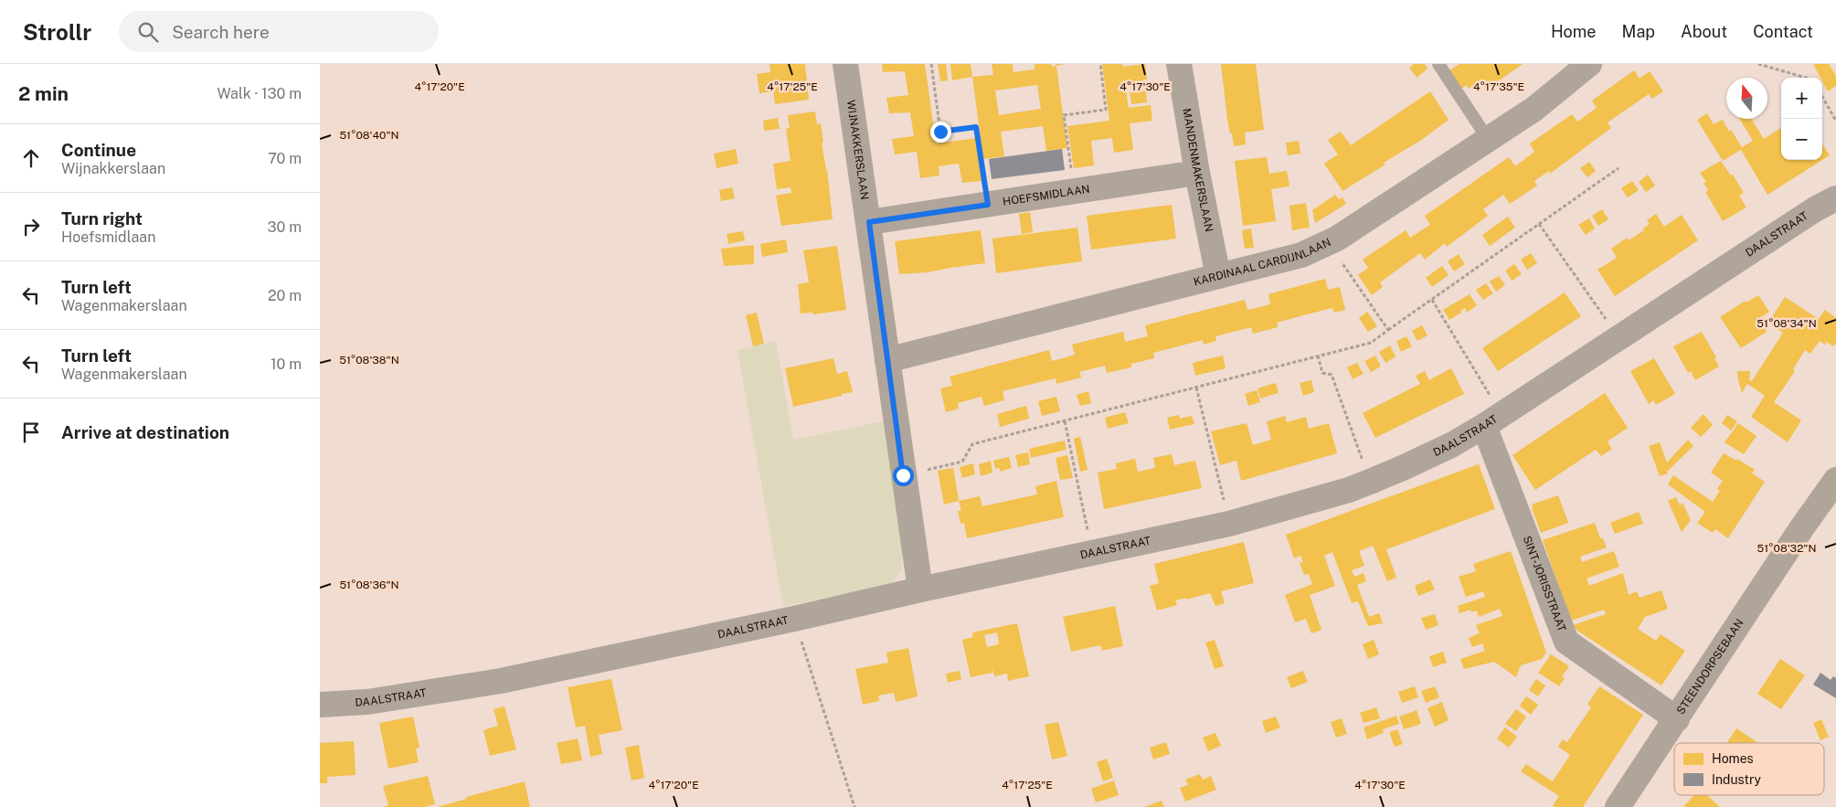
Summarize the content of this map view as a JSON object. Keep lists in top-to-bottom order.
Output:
{
  "streets": {
    "main road": ["STEENDORPSEBAAN"],
    "street": [
      "WIJNAKKERSLAAN",
      "MANDENMAKERSLAAN",
      "HOEFSMIDLAAN",
      "DAALSTRAAT",
      "KARDINAAL CARDIJNLAAN",
      "SINT-JORISSTRAAT"
    ]
  },
  "crossings": [
    ["WIJNAKKERSLAAN", "HOEFSMIDLAAN"],
    ["WIJNAKKERSLAAN", "DAALSTRAAT"],
    ["WIJNAKKERSLAAN", "KARDINAAL CARDIJNLAAN"],
    ["MANDENMAKERSLAAN", "HOEFSMIDLAAN"],
    ["MANDENMAKERSLAAN", "KARDINAAL CARDIJNLAAN"],
    ["DAALSTRAAT", "SINT-JORISSTRAAT"],
    ["SINT-JORISSTRAAT", "STEENDORPSEBAAN"]
  ],
  "legend": ["Homes", "Industry"],
  "north": "top",
  "page": {
    "header": "Strollr",
    "search": "Search here",
    "nav": [
      "Home",
      "Map",
      "About",
      "Contact"
    ],
    "heading": ["2 min", "Walk · 130 m"],
    "map_buttons": ["+", "−"],
    "list": [
      ["Continue", "Wijnakkerslaan", "70 m"],
      ["Turn right", "Hoefsmidlaan", "30 m"],
      ["Turn left", "Wagenmakerslaan", "20 m"],
      ["Turn left", "Wagenmakerslaan", "10 m"],
      "Arrive at destination"
    ]
  },
  "coordinates": [
    "4°17'20\"E",
    "4°17'25\"E",
    "4°17'30\"E",
    "4°17'35\"E",
    "51°08'40\"N",
    "51°08'34\"N",
    "51°08'38\"N",
    "51°08'32\"N",
    "51°08'36\"N"
  ]
}
